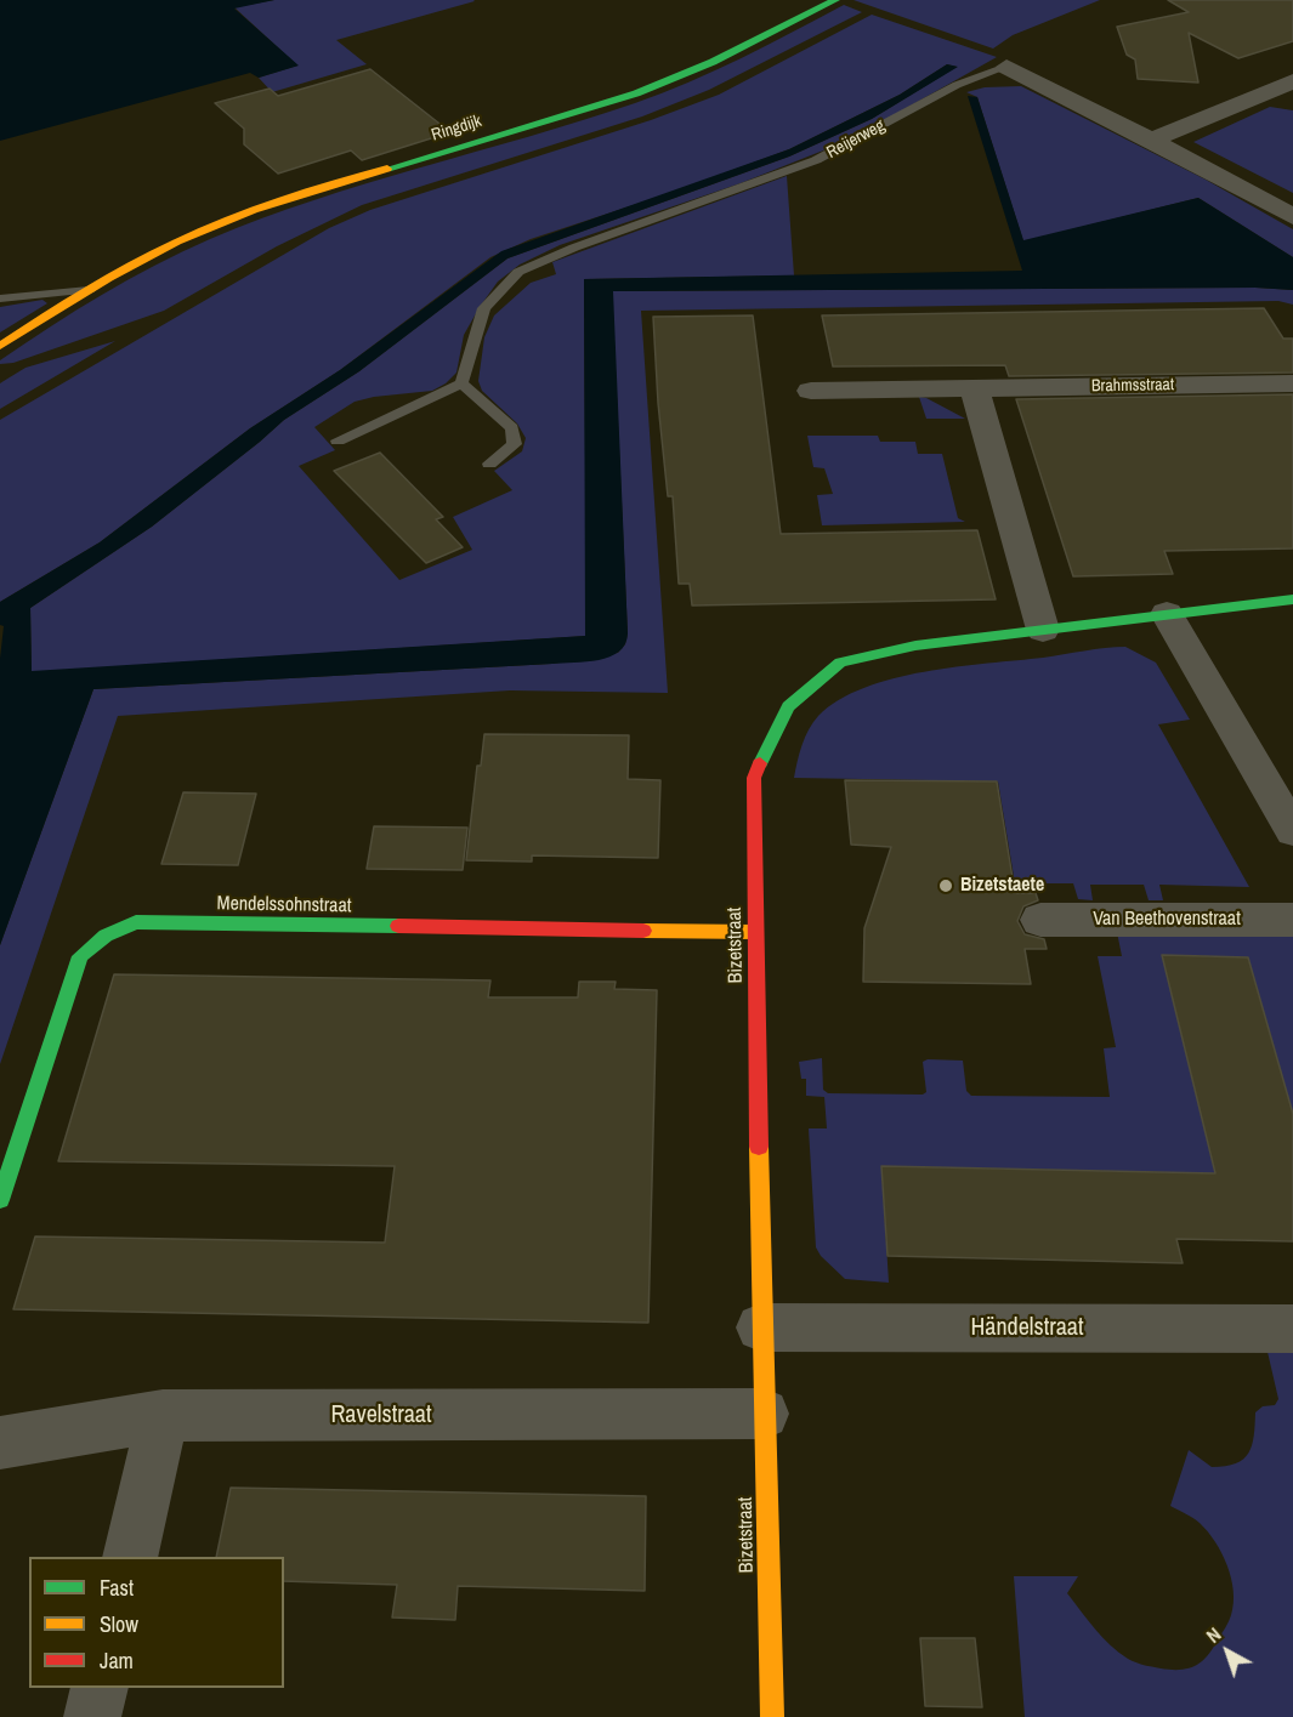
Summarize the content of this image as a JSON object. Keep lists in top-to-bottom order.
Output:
{
  "streets": {
    "street": [
      "Ringdijk",
      "Reijerweg",
      "Brahmsstraat",
      "Mendelssohnstraat",
      "Van Beethovenstraat",
      "Bizetstraat",
      "Händelstraat",
      "Ravelstraat"
    ]
  },
  "crossings": [
    ["Mendelssohnstraat", "Bizetstraat"],
    ["Bizetstraat", "Händelstraat"],
    ["Bizetstraat", "Ravelstraat"]
  ],
  "places": ["Bizetstaete"],
  "legend": ["Fast", "Slow", "Jam"],
  "north": "top left"
}
